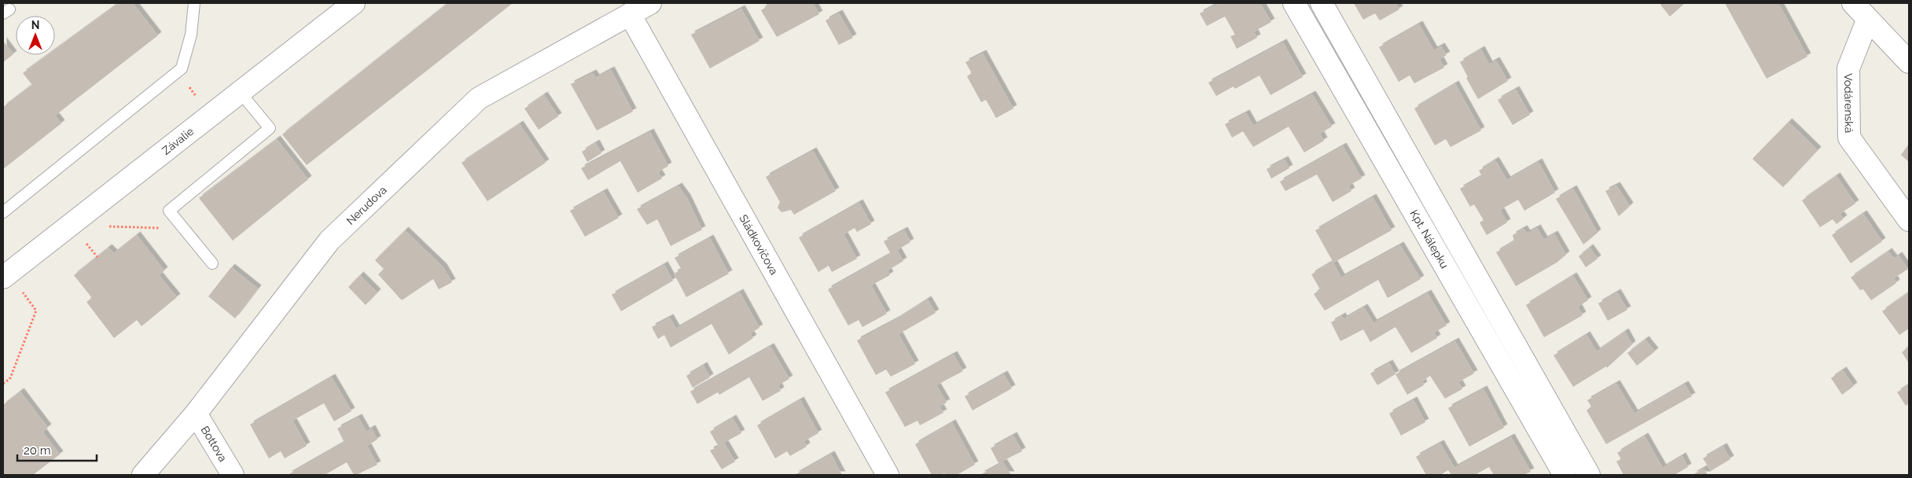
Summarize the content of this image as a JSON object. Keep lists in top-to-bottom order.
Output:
{
  "streets": {
    "street": [
      "Vodárenská",
      "Závalie",
      "Nerudova",
      "Kpt. Nálepku",
      "Sládkovičova",
      "Bottova"
    ]
  },
  "crossings": [
    ["Nerudova", "Sládkovičova"],
    ["Nerudova", "Bottova"]
  ],
  "scale_bar": "20 m",
  "north": "top"
}
